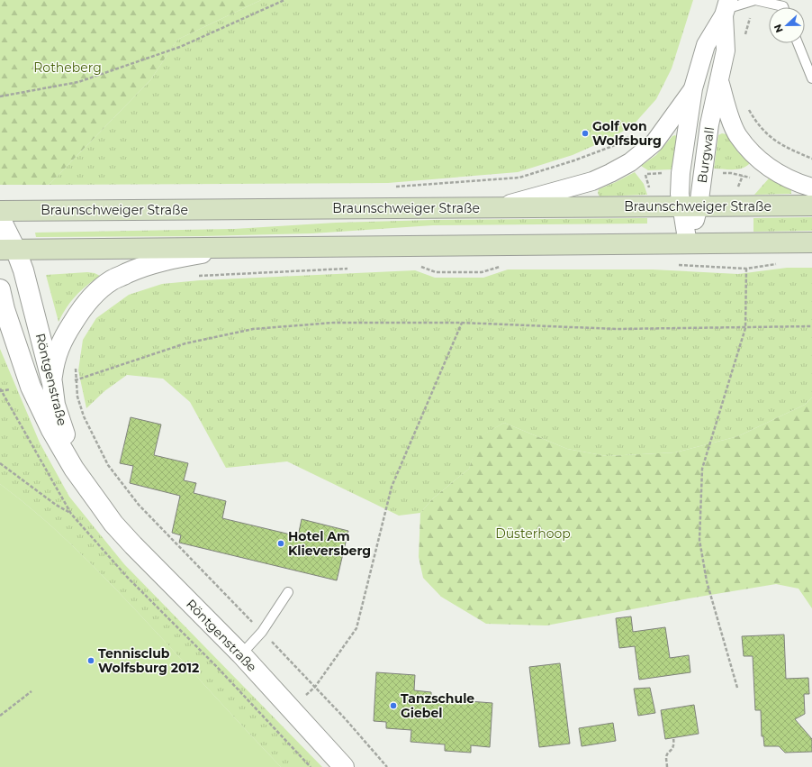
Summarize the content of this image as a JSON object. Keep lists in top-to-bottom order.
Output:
{
  "streets": {
    "main road": ["Braunschweiger Straße"],
    "street": ["Burgwall", "Röntgenstraße"]
  },
  "crossings": [
    ["Burgwall", "Braunschweiger Straße"]
  ],
  "parks": ["Rotheberg", "Düsterhoop"],
  "places": [
    "Golf von Wolfsburg",
    "Hotel Am Klieversberg",
    "Tennisclub Wolfsburg 2012",
    "Tanzschule Giebel"
  ],
  "north": "left"
}
